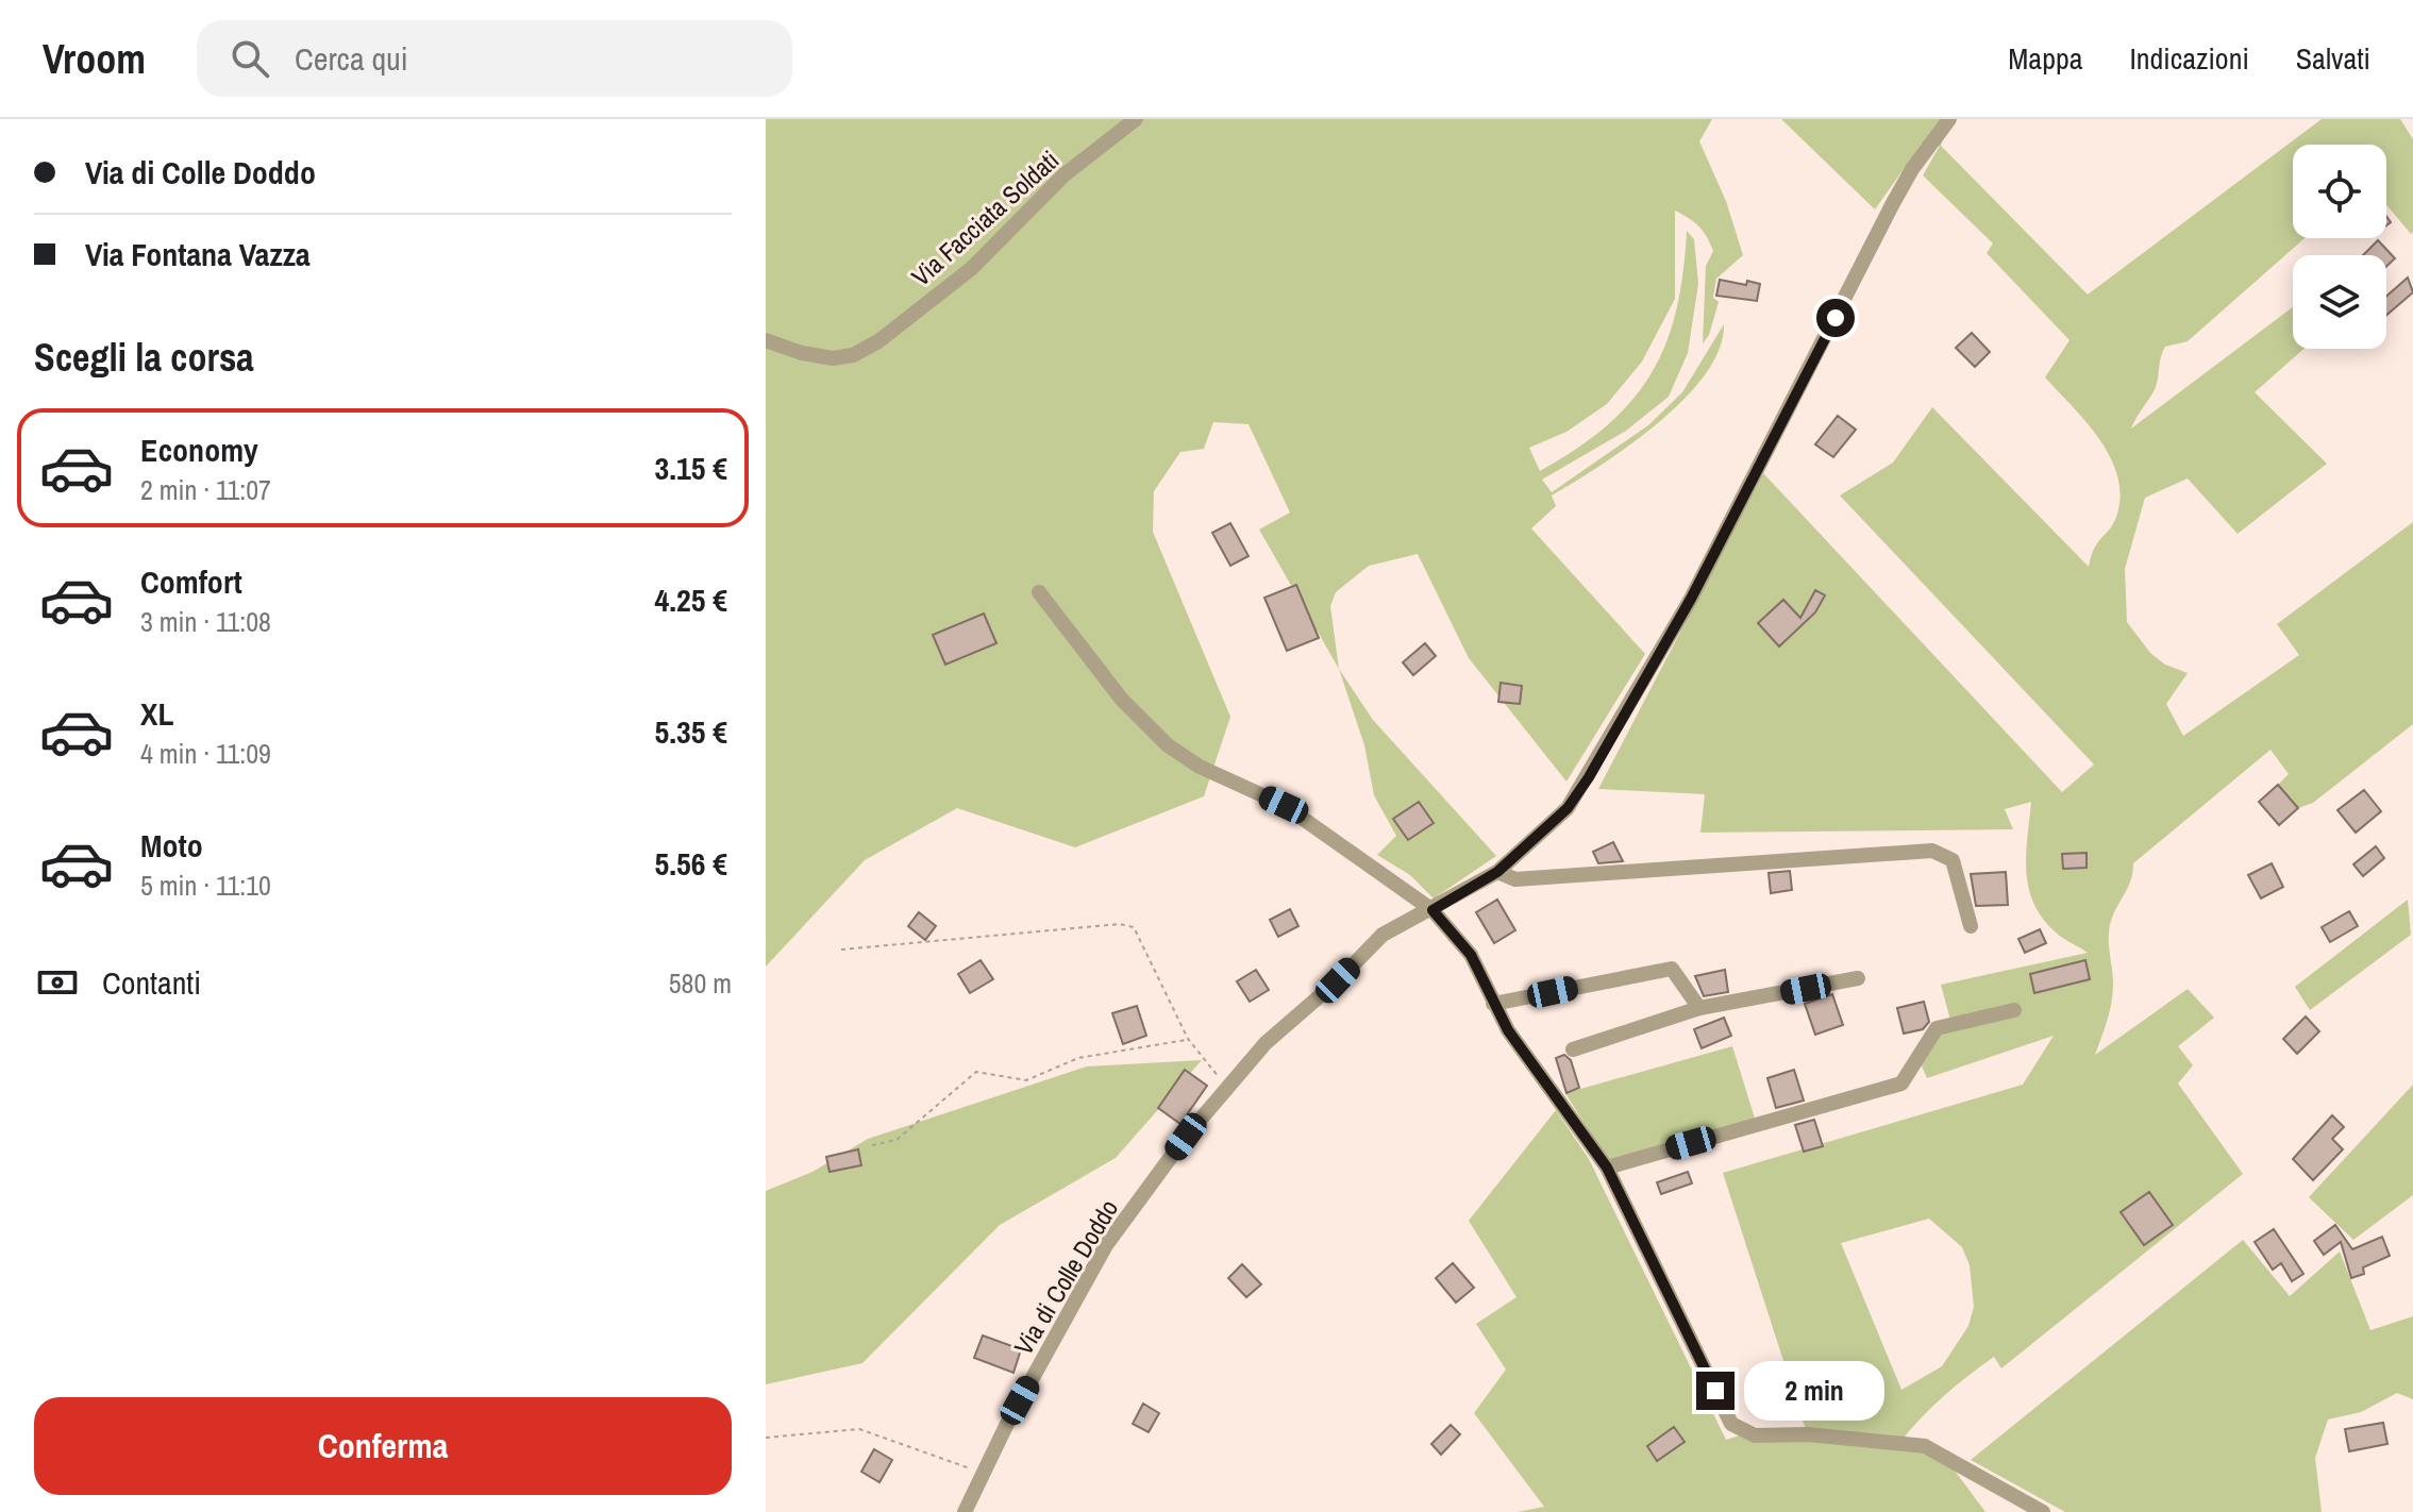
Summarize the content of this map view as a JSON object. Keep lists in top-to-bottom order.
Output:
{
  "streets": {
    "street": ["Via Facciata Soldati", "Via di Colle Doddo"]
  },
  "page": {
    "header": "Vroom",
    "search": "Cerca qui",
    "nav": ["Mappa", "Indicazioni", "Salvati"],
    "banner": ["Via di Colle Doddo", "Via Fontana Vazza"],
    "heading": "Scegli la corsa",
    "list": [
      {
        "name": "Economy",
        "note": "2 min · 11:07",
        "value": "3.15 €"
      },
      {
        "name": "Comfort",
        "note": "3 min · 11:08",
        "value": "4.25 €"
      },
      {
        "name": "XL",
        "note": "4 min · 11:09",
        "value": "5.35 €"
      },
      {
        "name": "Moto",
        "note": "5 min · 11:10",
        "value": "5.56 €"
      }
    ],
    "pay": ["Contanti", "580 m"],
    "bubble": "2 min",
    "buttons": "Conferma"
  }
}
